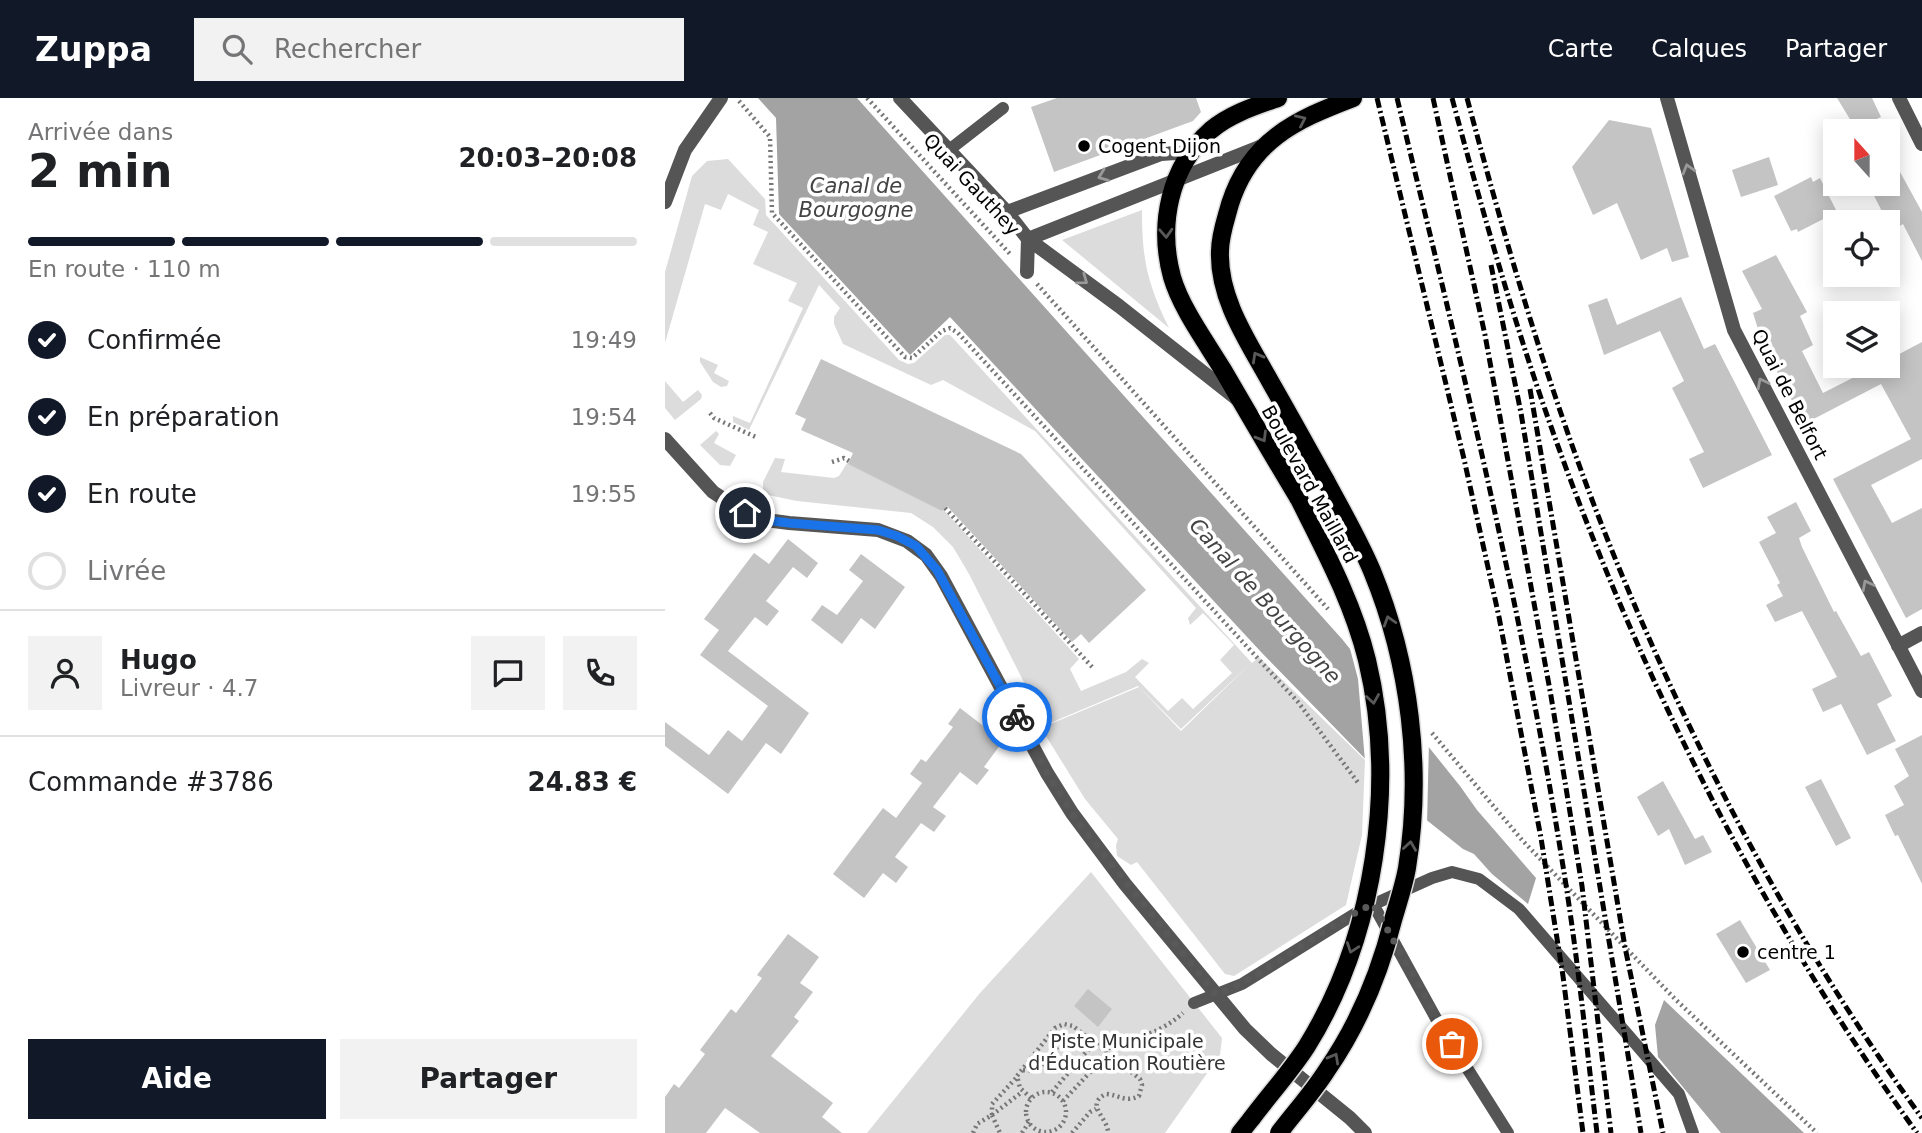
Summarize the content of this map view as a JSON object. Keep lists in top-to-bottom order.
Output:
{
  "streets": {
    "main road": ["Boulevard Maillard"],
    "street": ["Quai Gauthey", "Quai de Belfort"]
  },
  "crossings": [
    ["Quai Gauthey", "Boulevard Maillard"]
  ],
  "one_way": ["Quai de Belfort"],
  "water": ["Canal de Bourgogne"],
  "parks": ["Piste Municipale d'Éducation Routière"],
  "places": ["Cogent Dijon", "centre 1"],
  "north": "top",
  "page": {
    "header": "Zuppa",
    "search": "Rechercher",
    "nav": ["Carte", "Calques", "Partager"],
    "heading": ["2 min", "Arrivée dans", "20:03–20:08"],
    "panel": [
      "Hugo",
      "Livreur · 4.7",
      "Commande #3786",
      "24.83 €"
    ],
    "bar": "En route · 110 m",
    "list": [
      ["Confirmée", "19:49"],
      ["En préparation", "19:54"],
      ["En route", "19:55"],
      "Livrée"
    ],
    "buttons": ["Aide", "Partager"]
  }
}
